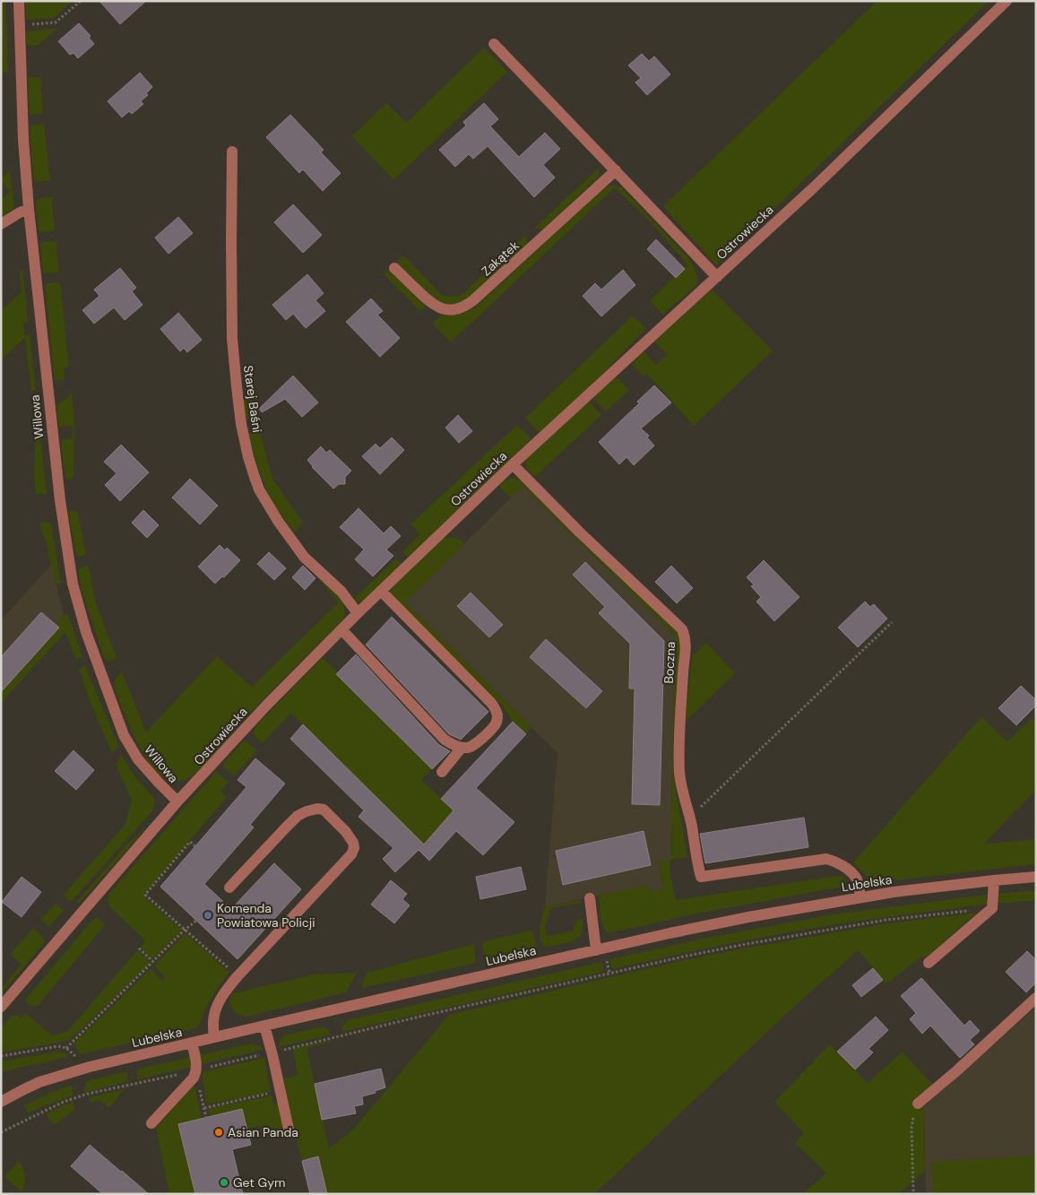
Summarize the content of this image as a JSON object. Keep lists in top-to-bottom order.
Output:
{
  "streets": {
    "street": [
      "Ostrowiecka",
      "Zakątek",
      "Starej Baśni",
      "Willowa",
      "Boczna",
      "Lubelska"
    ]
  },
  "crossings": [
    ["Ostrowiecka", "Starej Baśni"],
    ["Ostrowiecka", "Willowa"],
    ["Ostrowiecka", "Boczna"],
    ["Boczna", "Lubelska"]
  ],
  "places": ["Komenda Powiatowa Policji", "Asian Panda", "Get Gym"]
}
